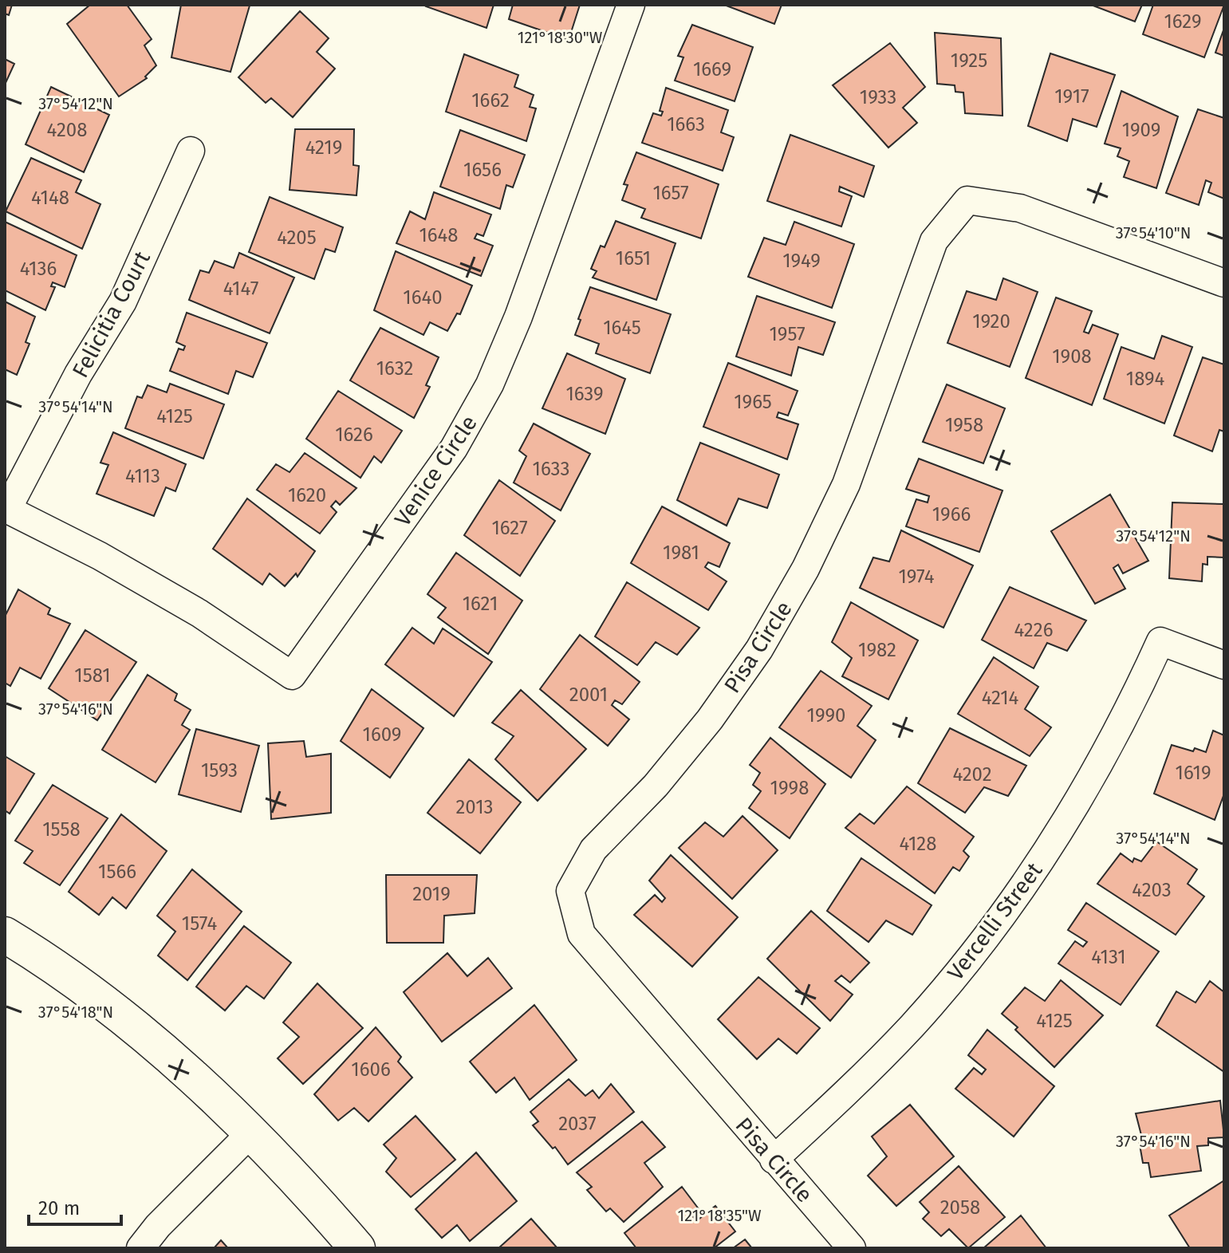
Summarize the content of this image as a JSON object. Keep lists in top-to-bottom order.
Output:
{
  "streets": {
    "street": [
      "Felicitia Court",
      "Venice Circle",
      "Pisa Circle",
      "Vercelli Street"
    ]
  },
  "crossings": [
    ["Felicitia Court", "Venice Circle"],
    ["Pisa Circle", "Vercelli Street"]
  ],
  "house_numbers": [
    "1629",
    "1925",
    "1669",
    "1917",
    "1933",
    "1662",
    "1663",
    "4208",
    "1909",
    "4219",
    "1656",
    "1657",
    "4148",
    "1648",
    "4205",
    "1651",
    "1949",
    "4136",
    "4147",
    "1640",
    "1920",
    "1645",
    "1957",
    "1908",
    "1632",
    "1894",
    "1639",
    "1965",
    "4125",
    "1958",
    "1626",
    "1633",
    "4113",
    "1620",
    "1966",
    "1627",
    "1981",
    "1974",
    "1621",
    "4226",
    "1982",
    "1581",
    "2001",
    "4214",
    "1990",
    "1609",
    "1593",
    "1619",
    "4202",
    "1998",
    "2013",
    "1558",
    "4128",
    "1566",
    "4203",
    "2019",
    "1574",
    "4131",
    "4125",
    "1606",
    "2037",
    "2058"
  ],
  "scale_bar": "20 m",
  "coordinates": [
    "121°18'30\"W",
    "37°54'12\"N",
    "37°54'10\"N",
    "37°54'14\"N",
    "37°54'16\"N",
    "37°54'18\"N",
    "121°18'35\"W"
  ]
}
